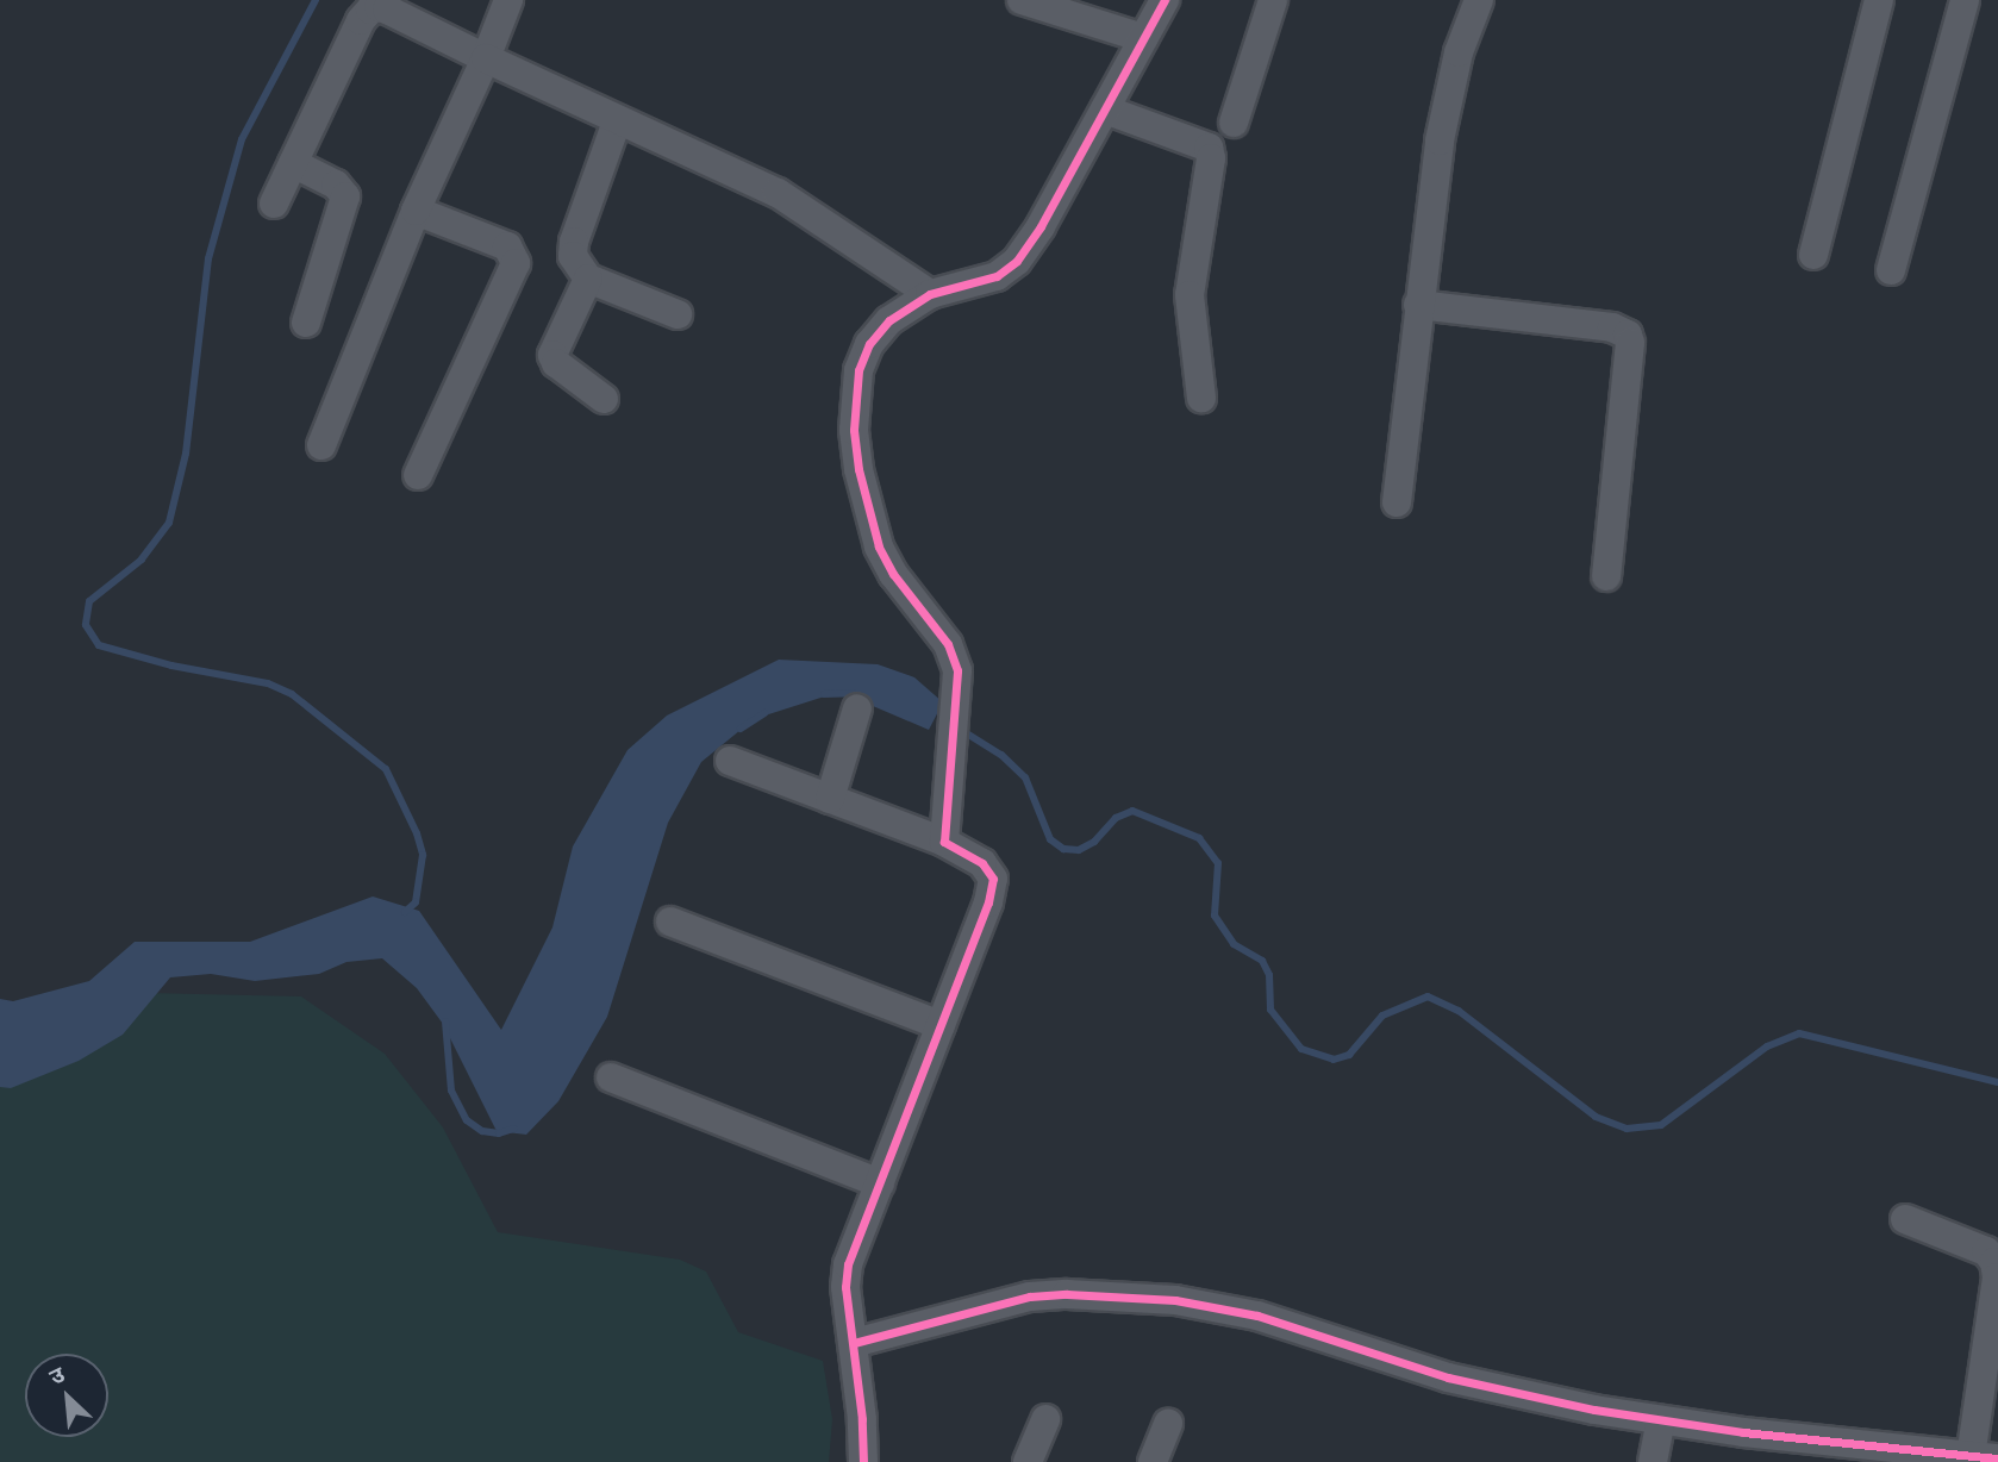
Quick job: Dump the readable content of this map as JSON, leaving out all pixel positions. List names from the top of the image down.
{
  "north": "top left"
}
